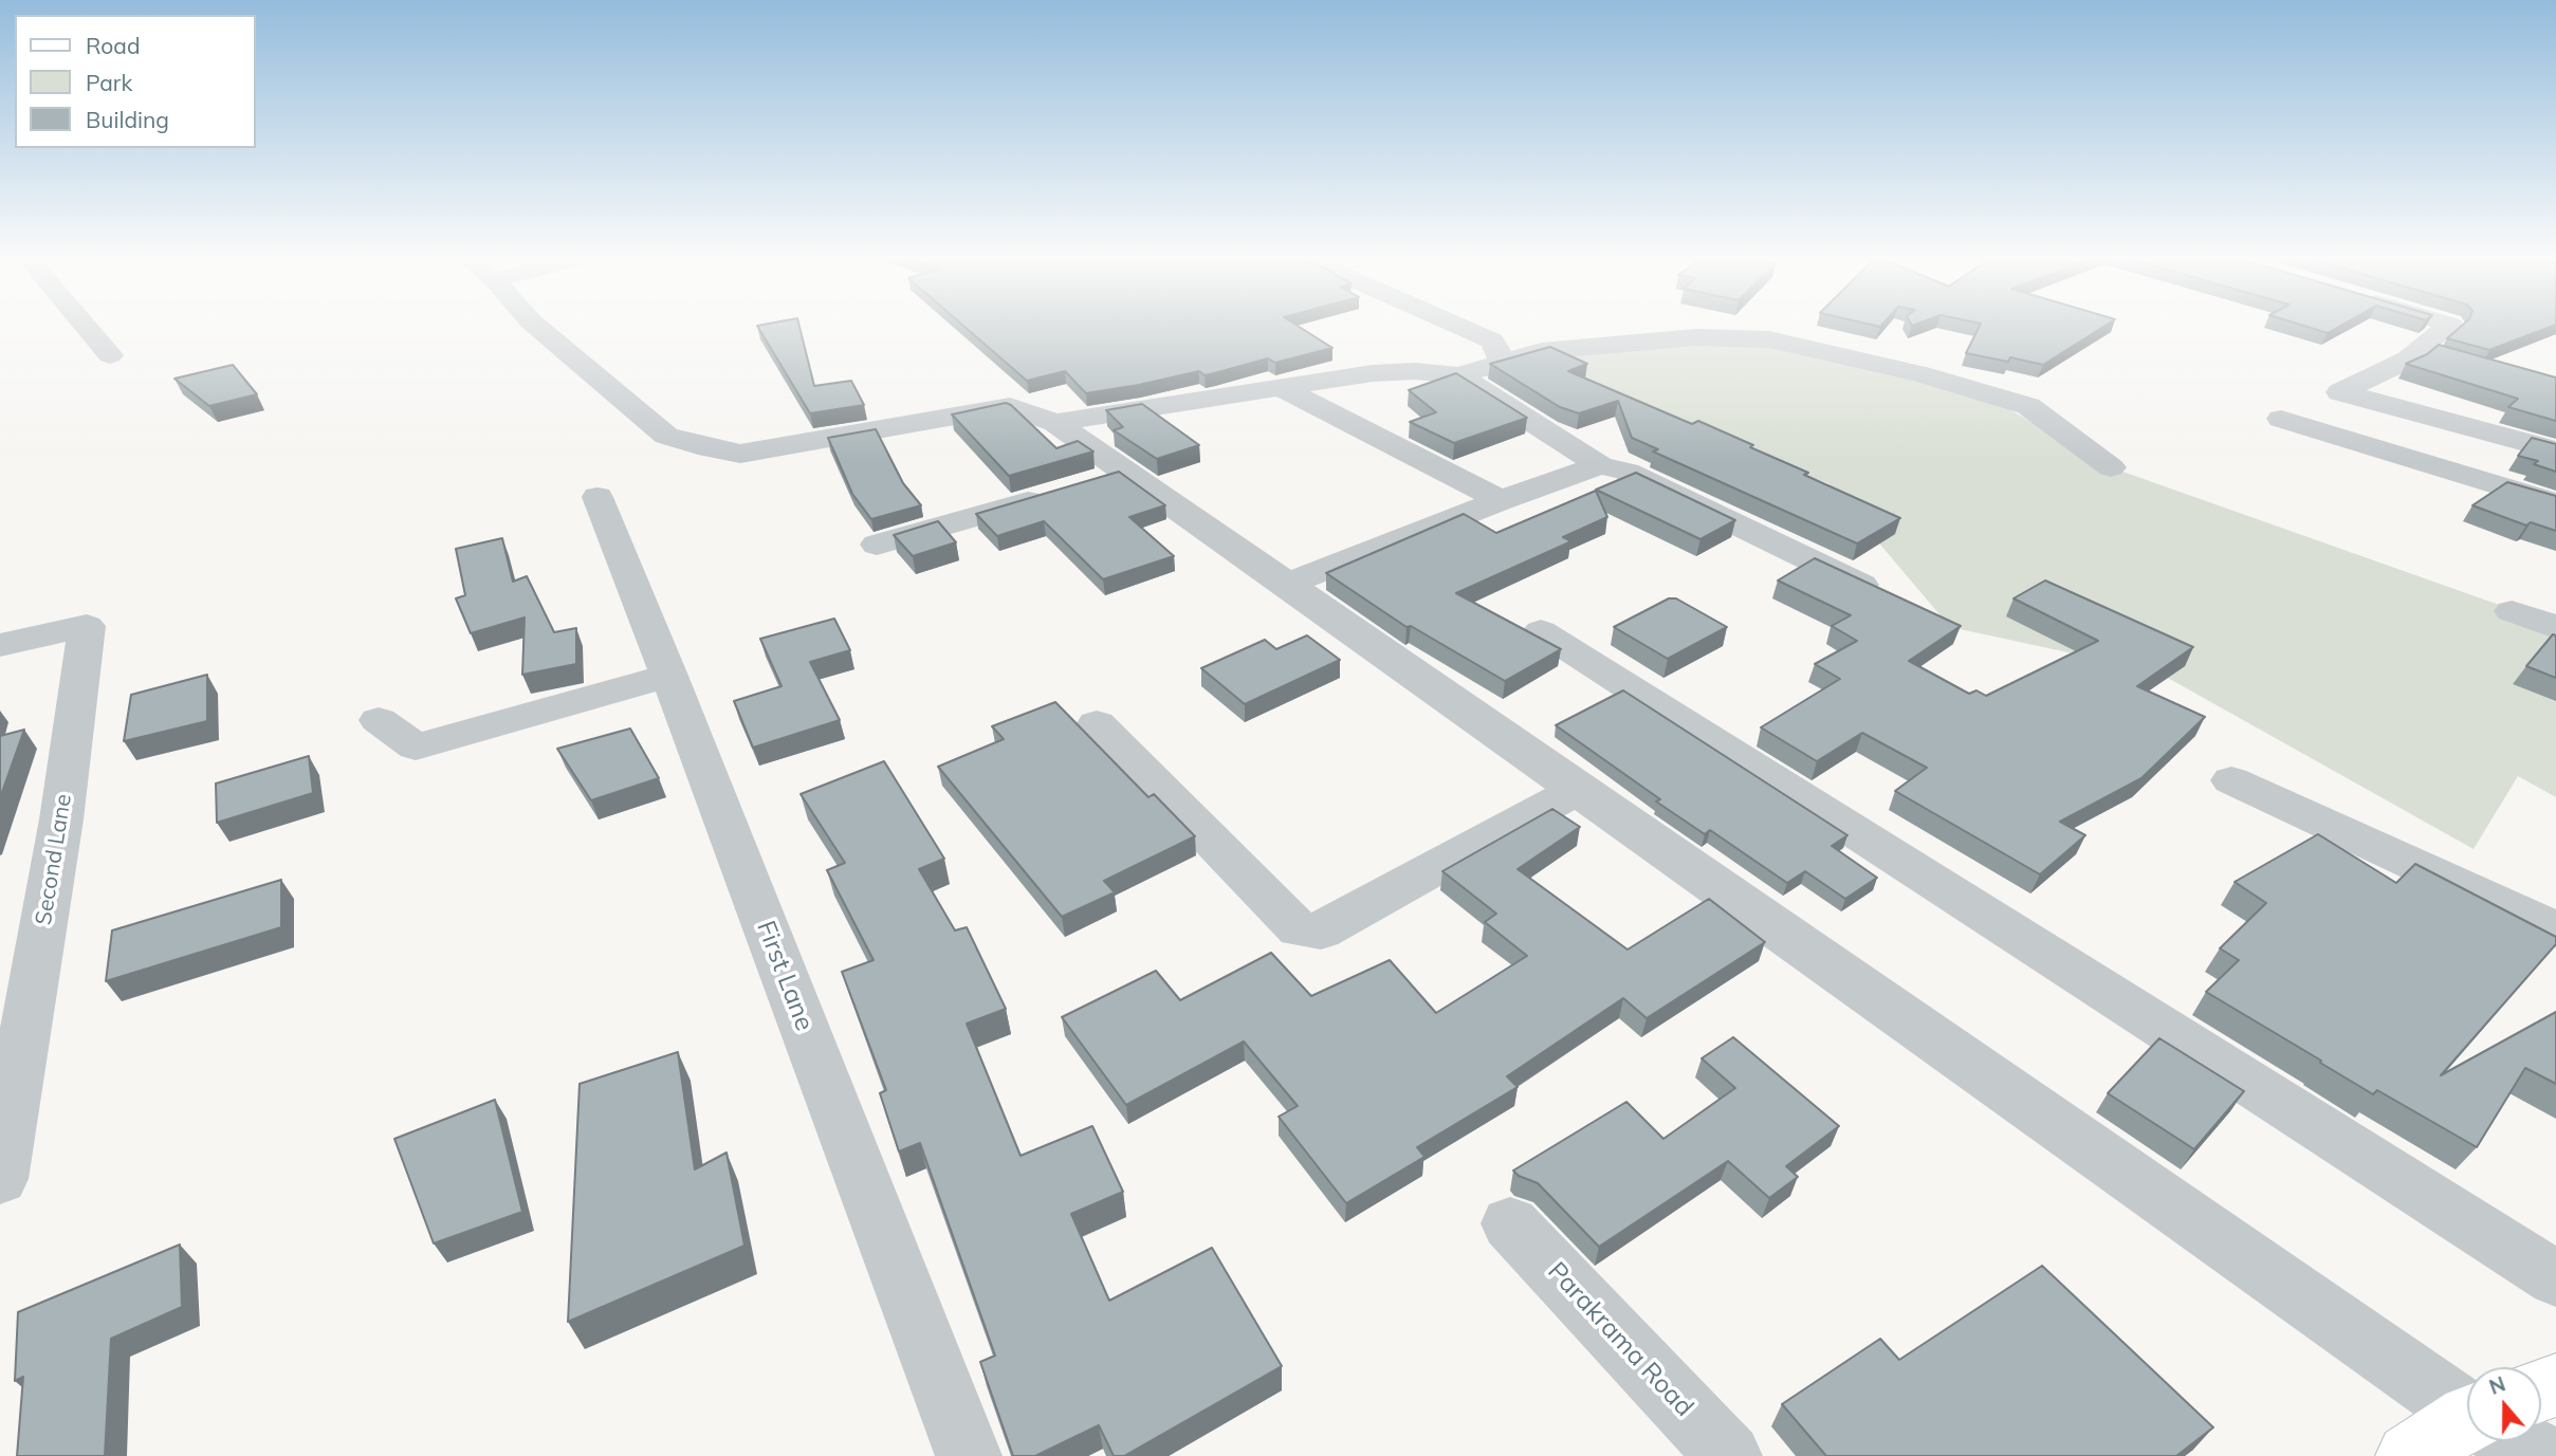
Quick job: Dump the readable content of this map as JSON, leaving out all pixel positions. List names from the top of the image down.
{
  "streets": {
    "street": ["Second Lane", "First Lane", "Parakrama Road"]
  },
  "legend": ["Road", "Park", "Building"],
  "north": "top"
}
